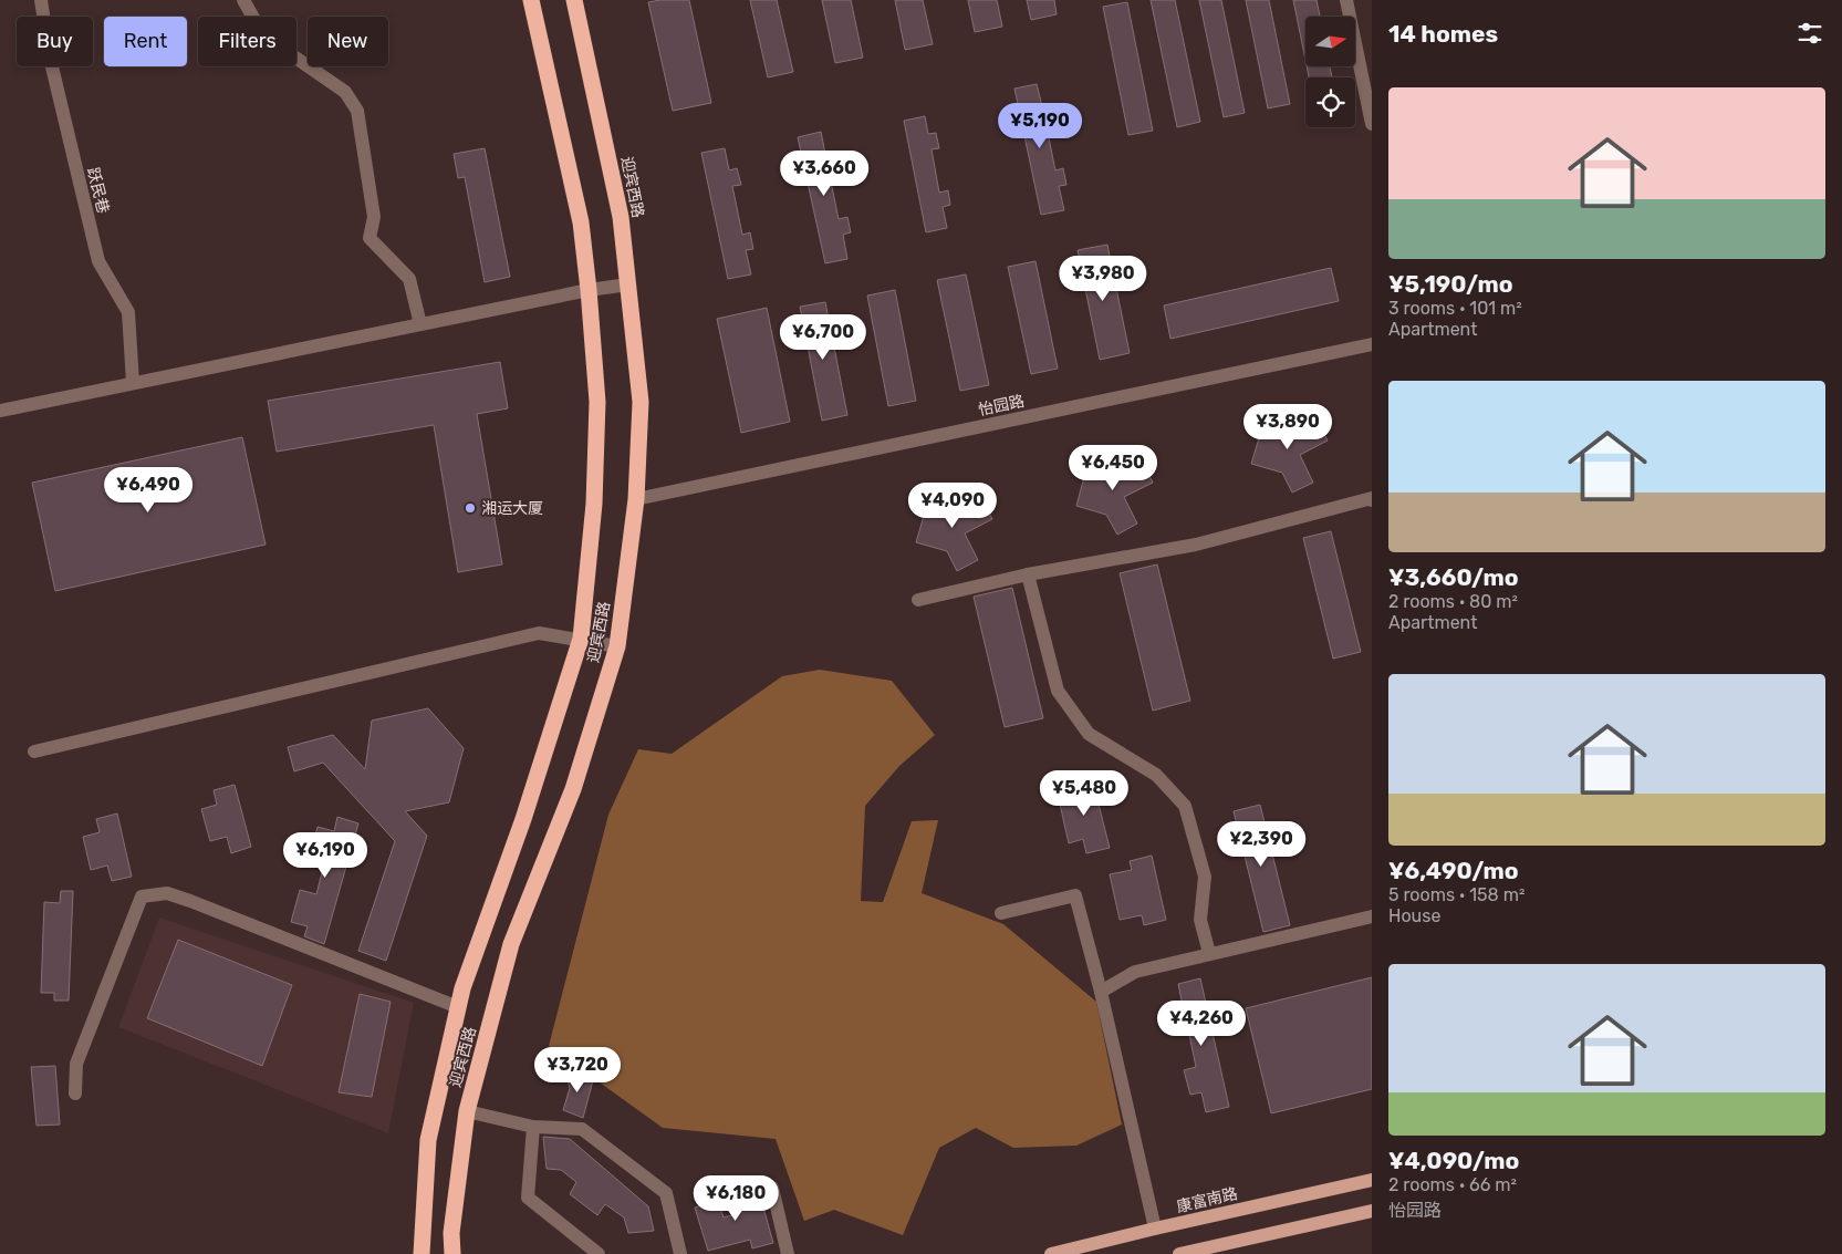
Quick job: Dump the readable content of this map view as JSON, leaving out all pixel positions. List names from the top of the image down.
{
  "streets": {
    "highway": ["迎宾西路"],
    "main road": ["康富南路"],
    "street": ["跃民巷", "怡园路"]
  },
  "crossings": [
    ["迎宾西路", "怡园路"]
  ],
  "places": ["湘运大厦"],
  "north": "right",
  "page": {
    "heading": "14 homes",
    "chip": [
      "Buy",
      "Rent",
      "Filters",
      "New"
    ],
    "list": [
      {
        "name": "¥5,190/mo",
        "note": "3 rooms · 101 m² · Apartment"
      },
      {
        "name": "¥3,660/mo",
        "note": "2 rooms · 80 m² · Apartment"
      },
      {
        "name": "¥6,490/mo",
        "note": "5 rooms · 158 m² · House"
      },
      {
        "name": "¥4,090/mo",
        "note": "2 rooms · 66 m² · 怡园路"
      }
    ],
    "price": [
      "¥5,190",
      "¥3,660",
      "¥3,980",
      "¥6,700",
      "¥3,890",
      "¥6,450",
      "¥6,490",
      "¥4,090",
      "¥5,480",
      "¥2,390",
      "¥6,190",
      "¥4,260",
      "¥3,720",
      "¥6,180"
    ]
  }
}
